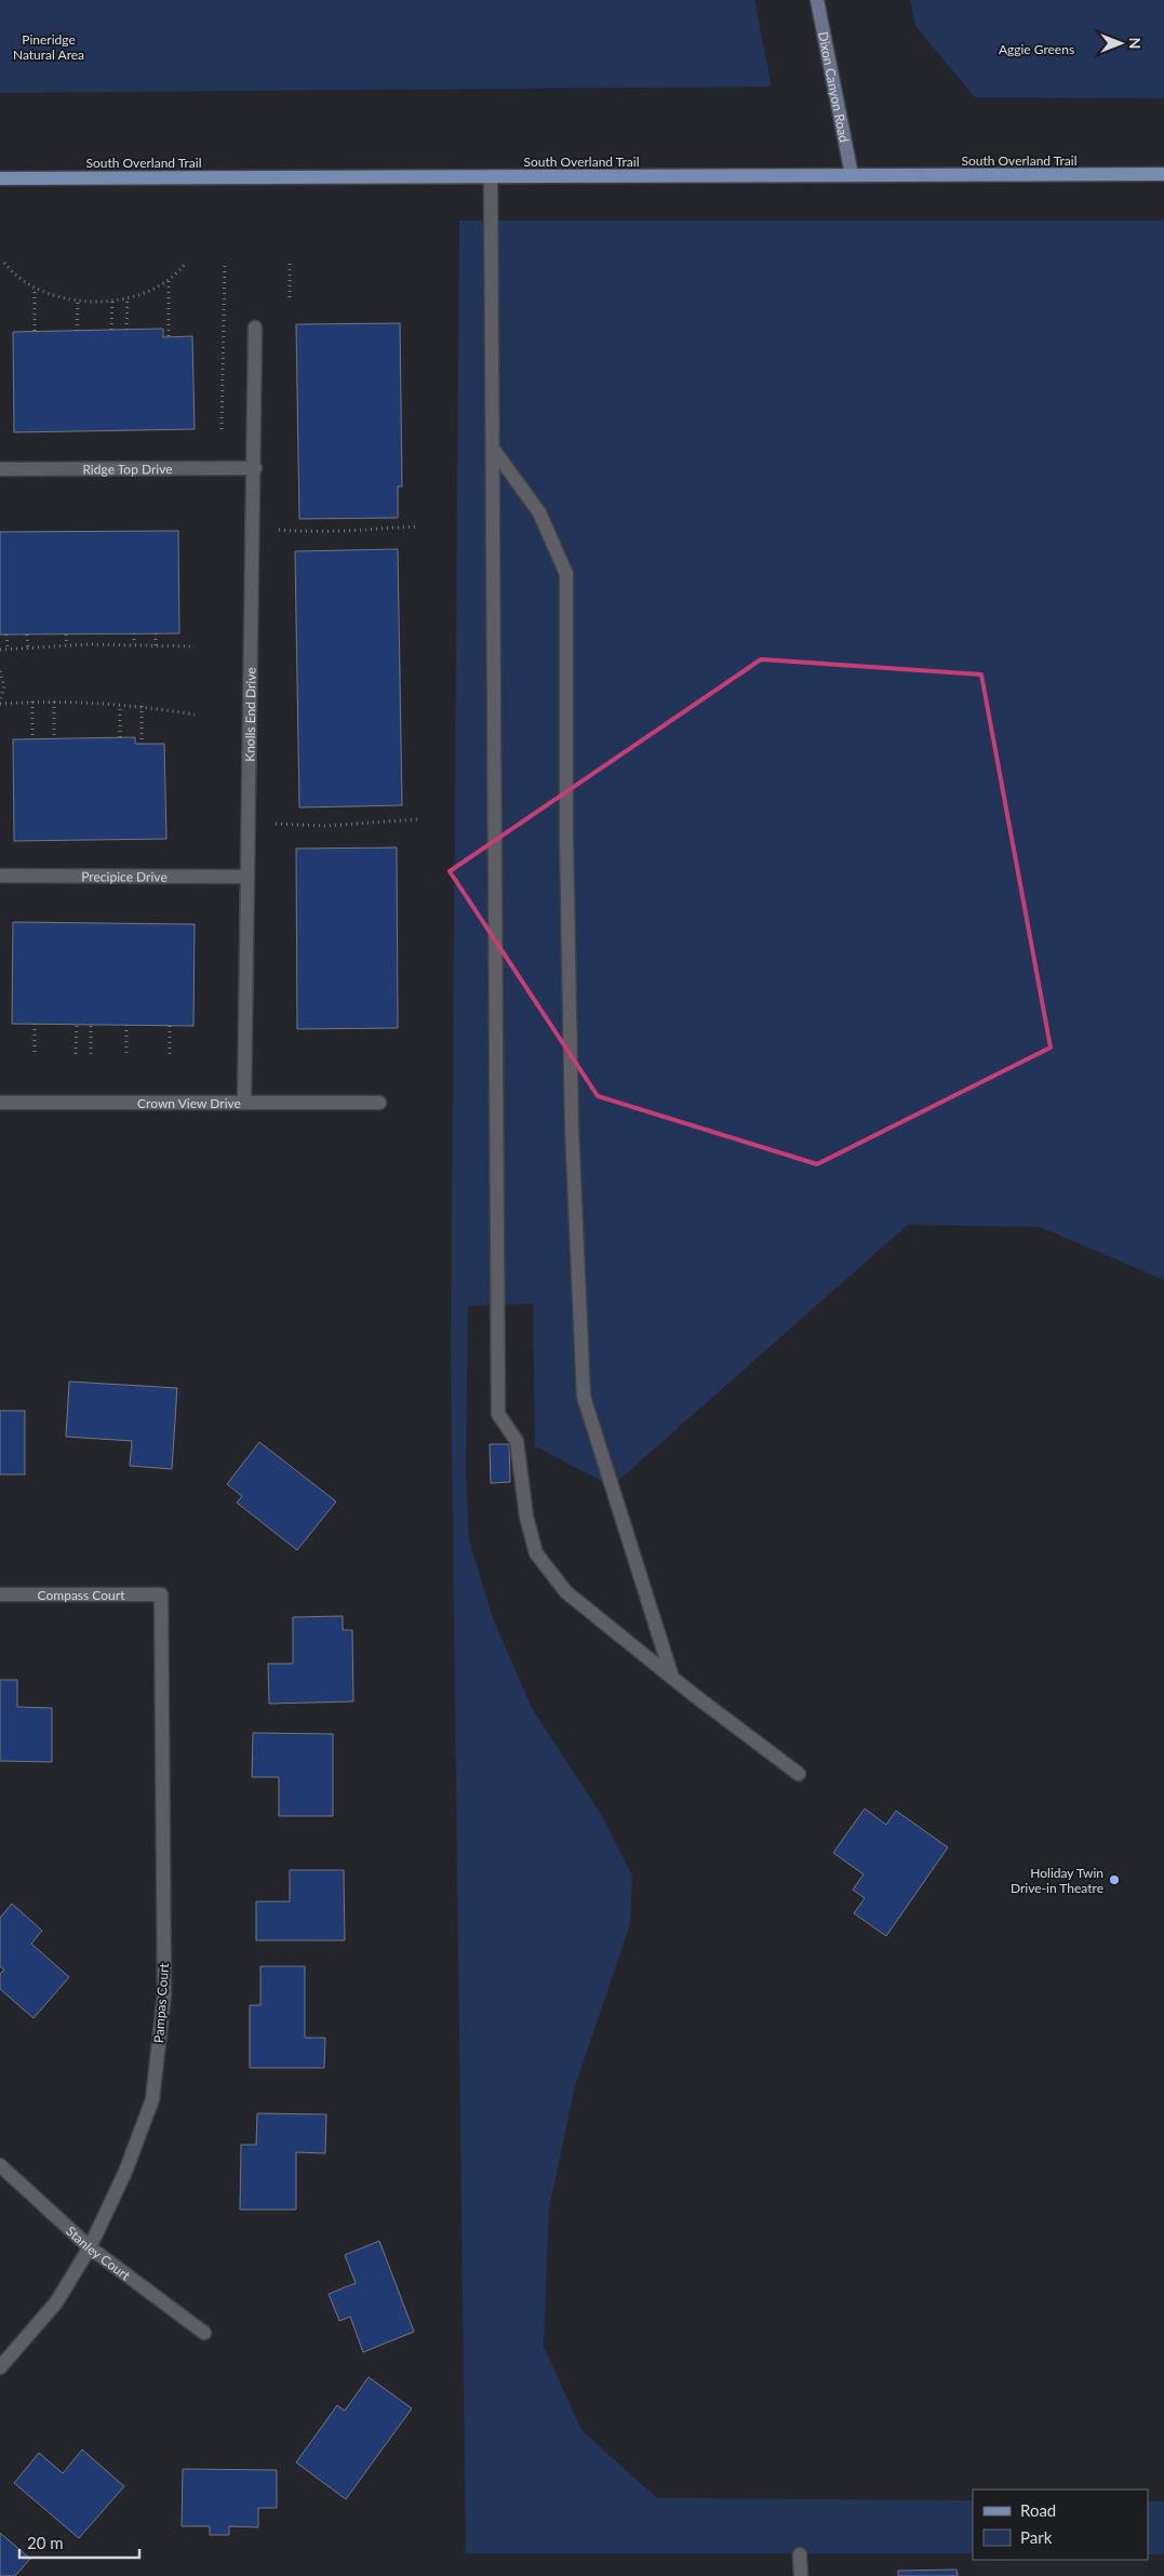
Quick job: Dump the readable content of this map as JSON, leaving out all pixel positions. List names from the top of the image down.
{
  "streets": {
    "main road": ["South Overland Trail"],
    "street": [
      "Dixon Canyon Road",
      "Ridge Top Drive",
      "Knolls End Drive",
      "Precipice Drive",
      "Crown View Drive",
      "Compass Court",
      "Pampas Court",
      "Stanley Court"
    ]
  },
  "crossings": [
    ["Dixon Canyon Road", "South Overland Trail"],
    ["Ridge Top Drive", "Knolls End Drive"],
    ["Knolls End Drive", "Precipice Drive"],
    ["Knolls End Drive", "Crown View Drive"],
    ["Compass Court", "Pampas Court"],
    ["Pampas Court", "Stanley Court"]
  ],
  "parks": ["Pineridge Natural Area", "Aggie Greens"],
  "places": ["Holiday Twin Drive-in Theatre"],
  "legend": ["Road", "Park"],
  "scale_bar": "20 m",
  "north": "right"
}
